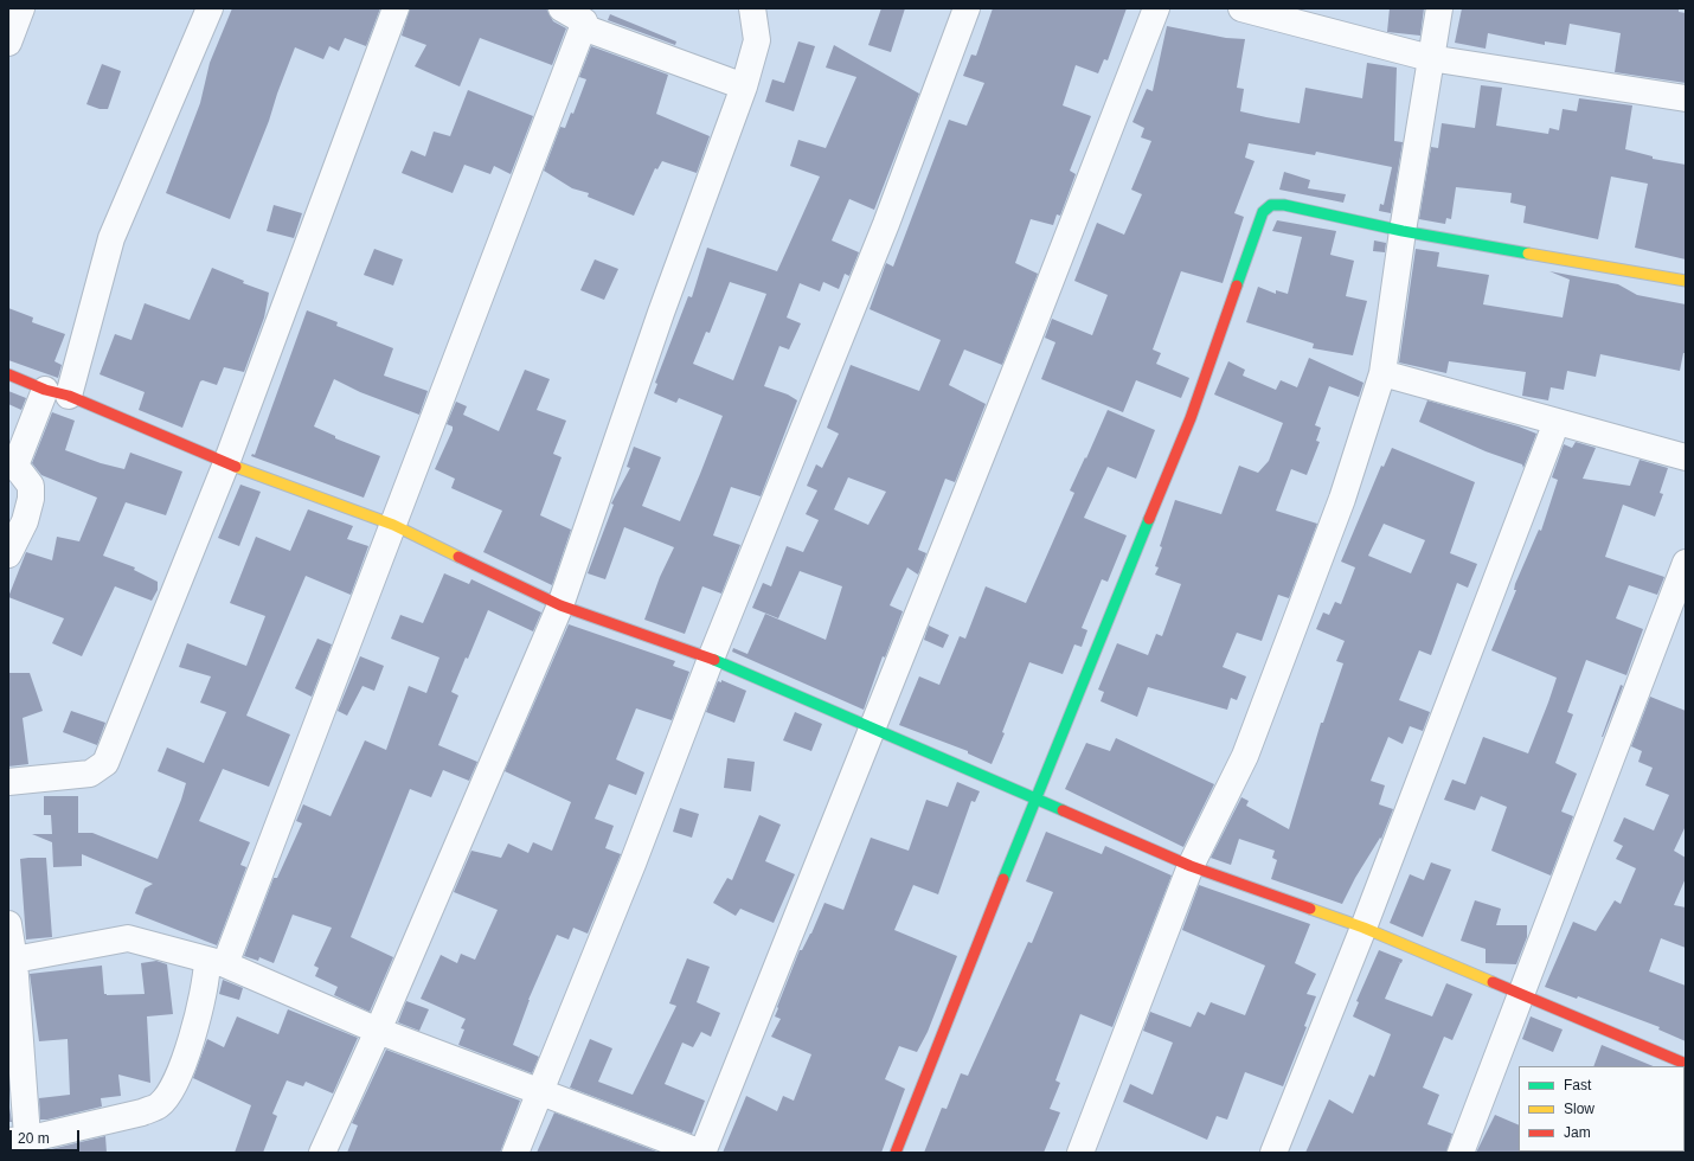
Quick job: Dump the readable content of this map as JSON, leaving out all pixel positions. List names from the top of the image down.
{
  "legend": ["Fast", "Slow", "Jam"],
  "scale_bar": "20 m"
}
